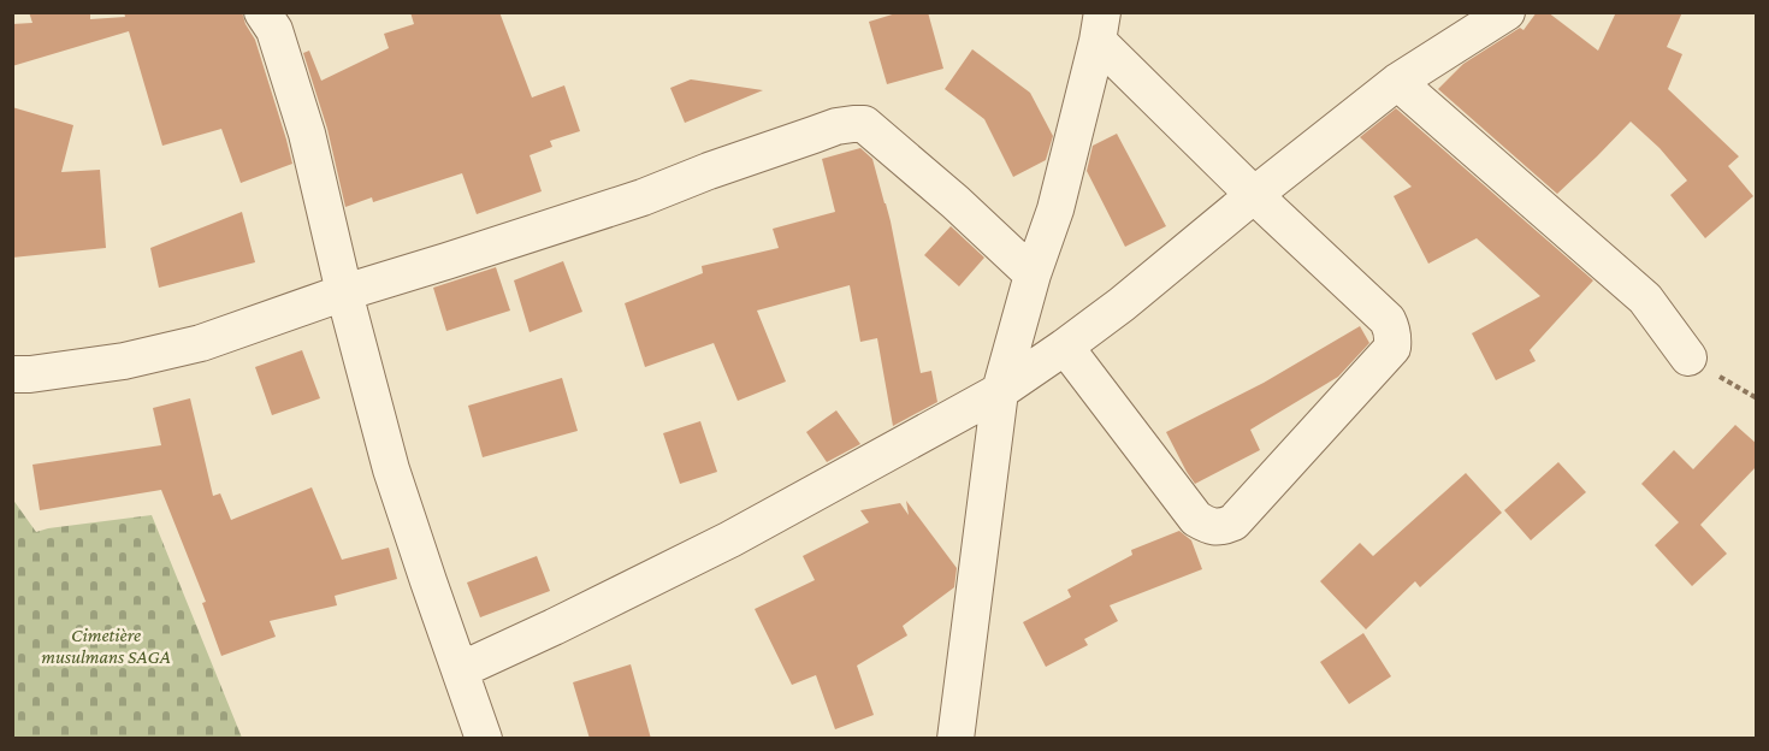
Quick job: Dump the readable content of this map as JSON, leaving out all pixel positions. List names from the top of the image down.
{
  "parks": ["Cimetière musulmans SAGA"]
}
